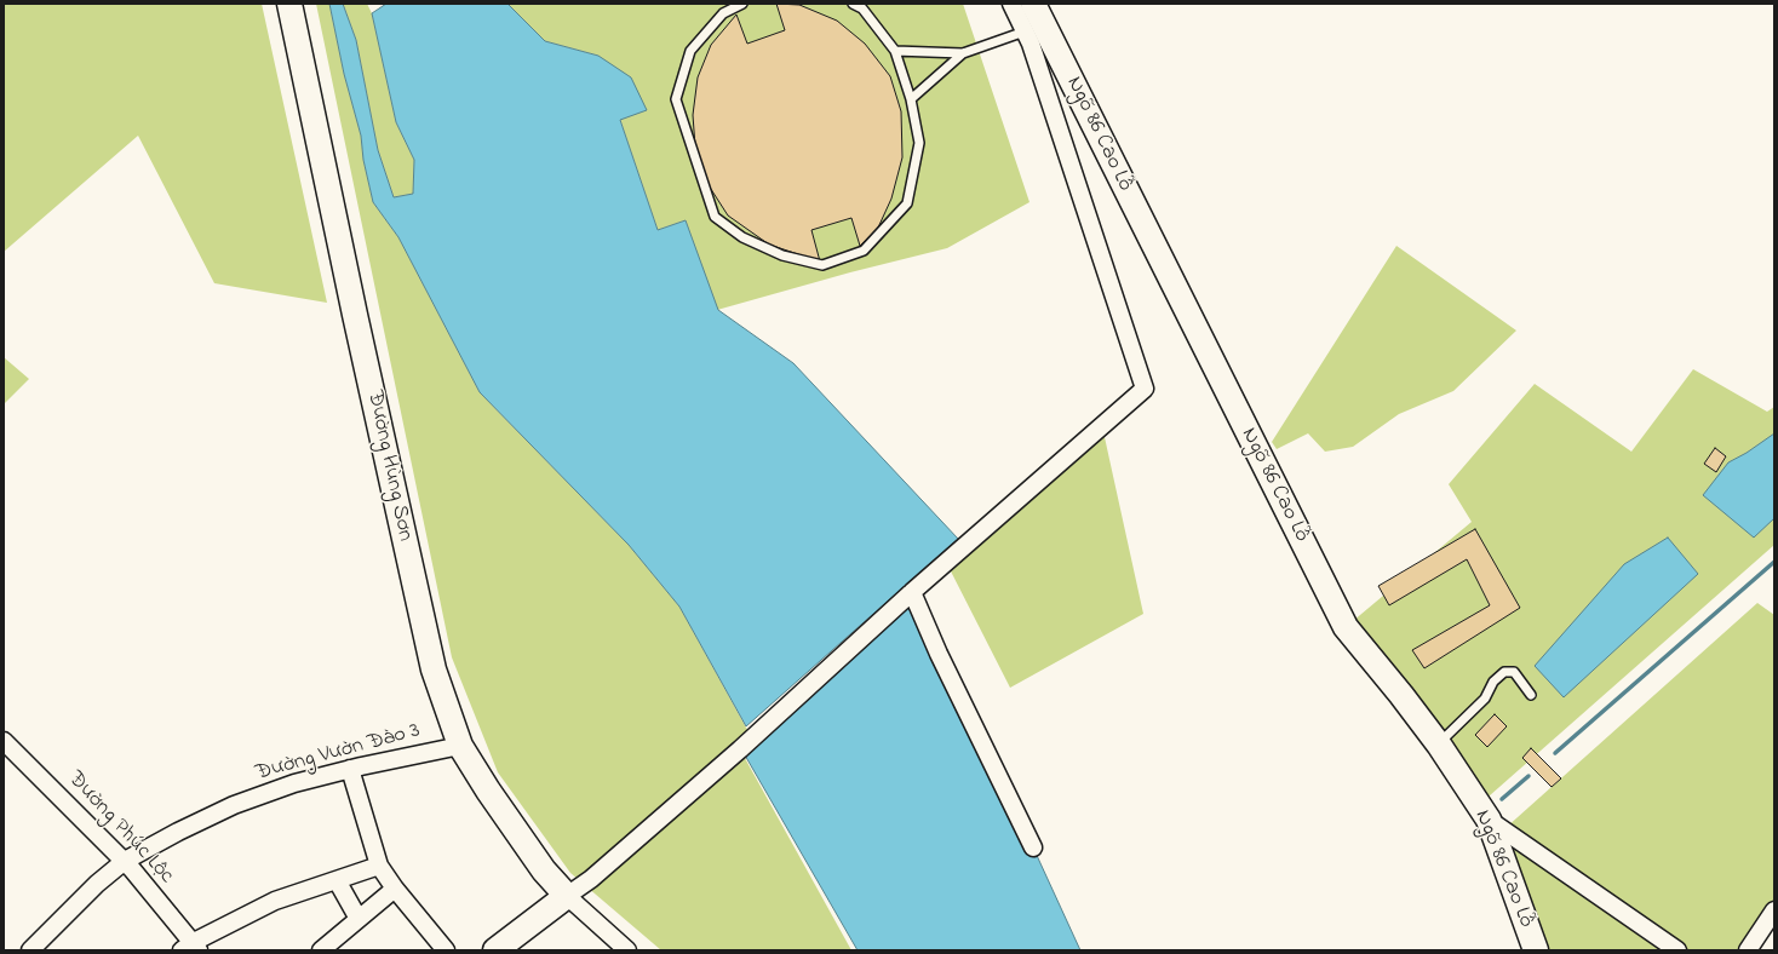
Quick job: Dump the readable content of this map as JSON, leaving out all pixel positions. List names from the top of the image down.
{
  "streets": {
    "street": [
      "Ngõ 86 Cao Lỗ",
      "Đường Hùng Sơn",
      "Đường Vườn Đào 3",
      "Đường Phúc Lộc"
    ]
  },
  "crossings": [
    ["Đường Hùng Sơn", "Đường Vườn Đào 3"],
    ["Đường Vườn Đào 3", "Đường Phúc Lộc"]
  ]
}
